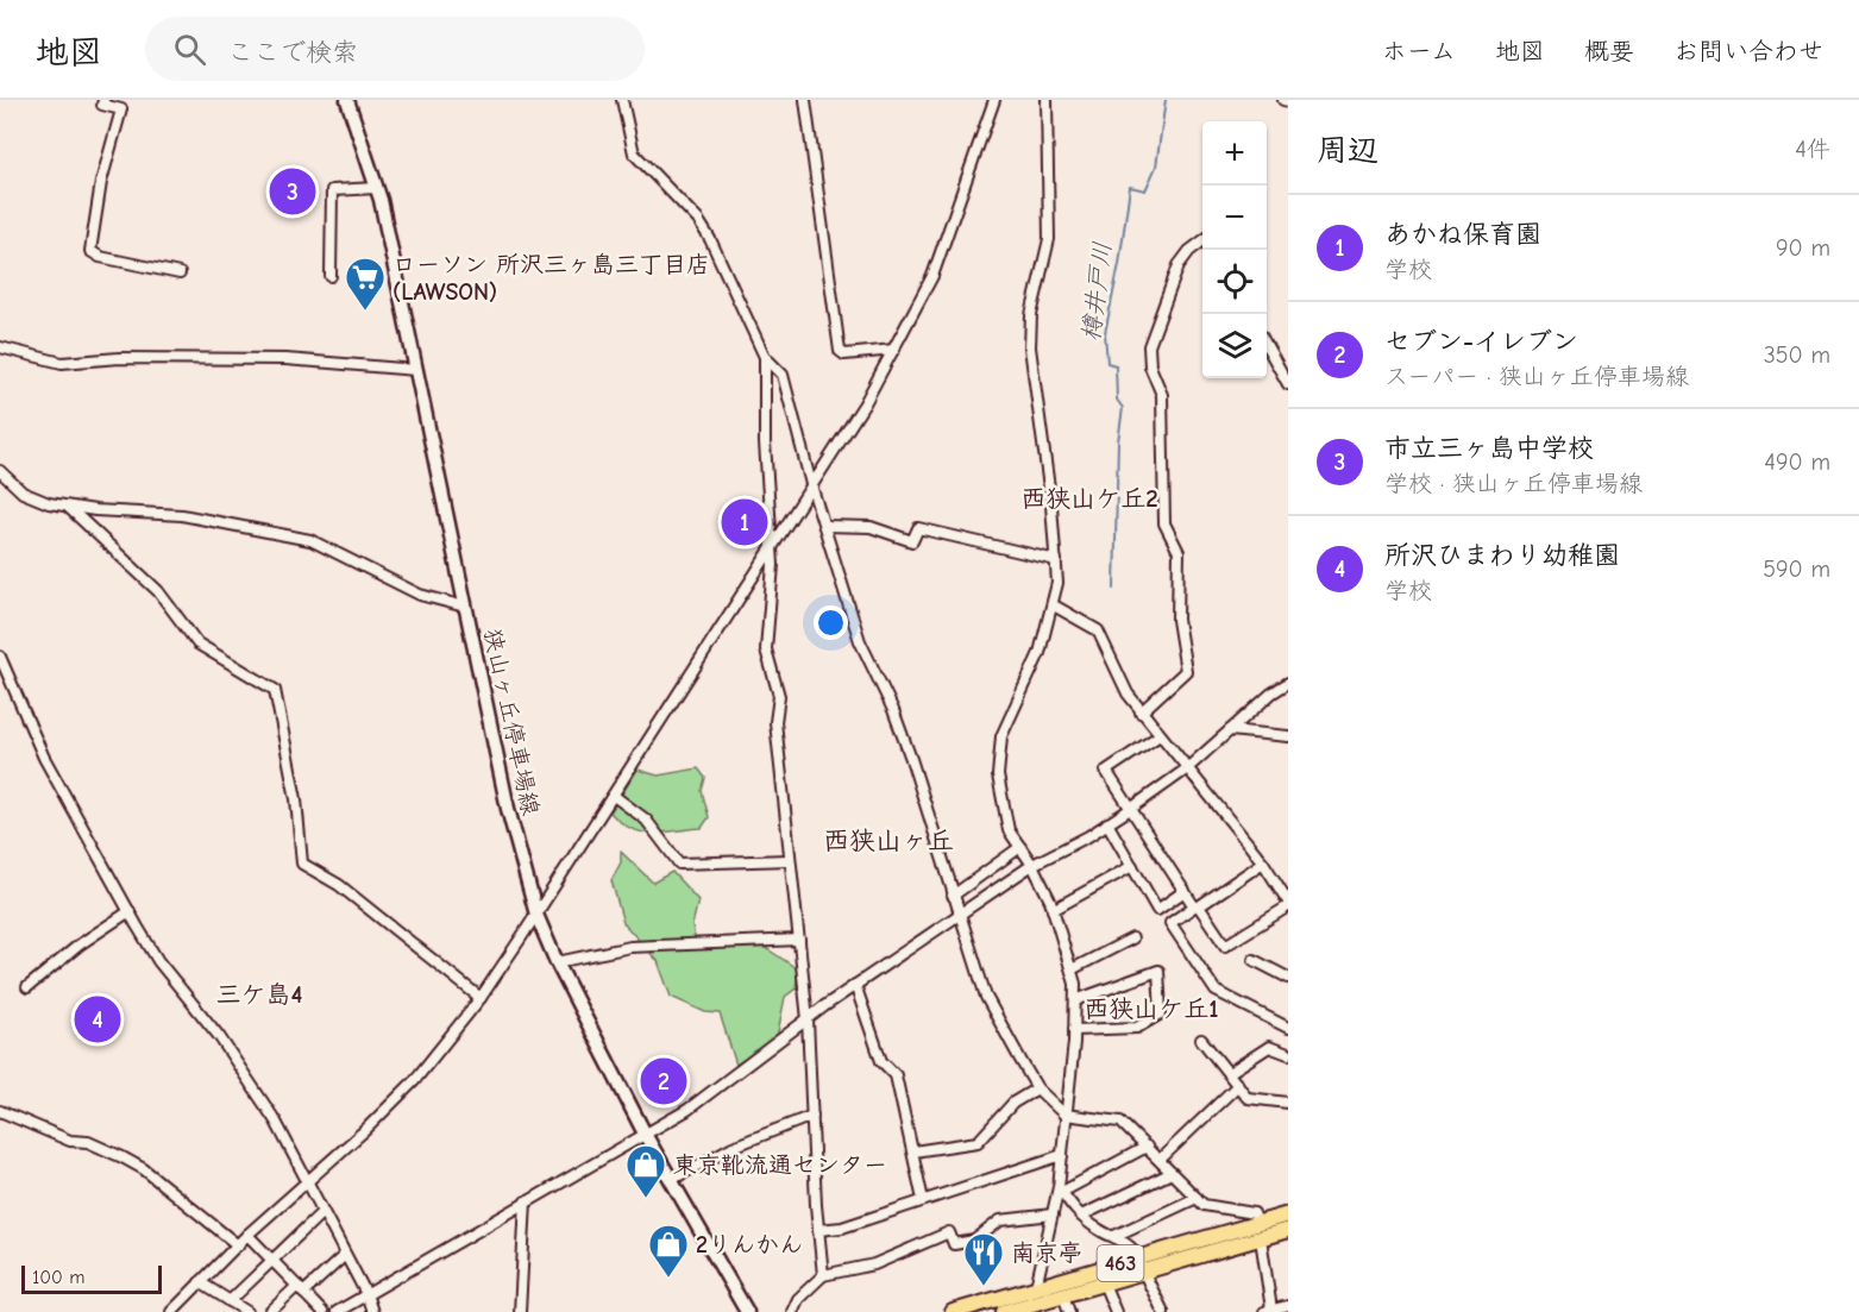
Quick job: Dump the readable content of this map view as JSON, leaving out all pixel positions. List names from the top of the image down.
{
  "streets": {
    "highway": ["463"],
    "main road": ["狭山ヶ丘停車場線"]
  },
  "districts": [
    "西狭山ケ丘2",
    "西狭山ヶ丘",
    "三ケ島4",
    "西狭山ケ丘1"
  ],
  "water": ["樽井戸川"],
  "places": {
    "supermarket": ["ローソン 所沢三ヶ島三丁目店 (LAWSON)"],
    "shop": ["東京靴流通センター", "2りんかん"],
    "restaurant": ["南京亭"]
  },
  "scale_bar": "100 m",
  "page": {
    "header": "地図",
    "search": "ここで検索",
    "nav": [
      "ホーム",
      "地図",
      "概要",
      "お問い合わせ"
    ],
    "heading": ["周辺", "4件"],
    "map_buttons": ["+", "−"],
    "pins": [
      "3",
      "1",
      "4",
      "2"
    ],
    "list": [
      {
        "mark": "1",
        "name": "あかね保育園",
        "note": "学校",
        "value": "90 m"
      },
      {
        "mark": "2",
        "name": "セブン-イレブン",
        "note": "スーパー · 狭山ヶ丘停車場線",
        "value": "350 m"
      },
      {
        "mark": "3",
        "name": "市立三ヶ島中学校",
        "note": "学校 · 狭山ヶ丘停車場線",
        "value": "490 m"
      },
      {
        "mark": "4",
        "name": "所沢ひまわり幼稚園",
        "note": "学校",
        "value": "590 m"
      }
    ],
    "scale": "100 m"
  }
}
